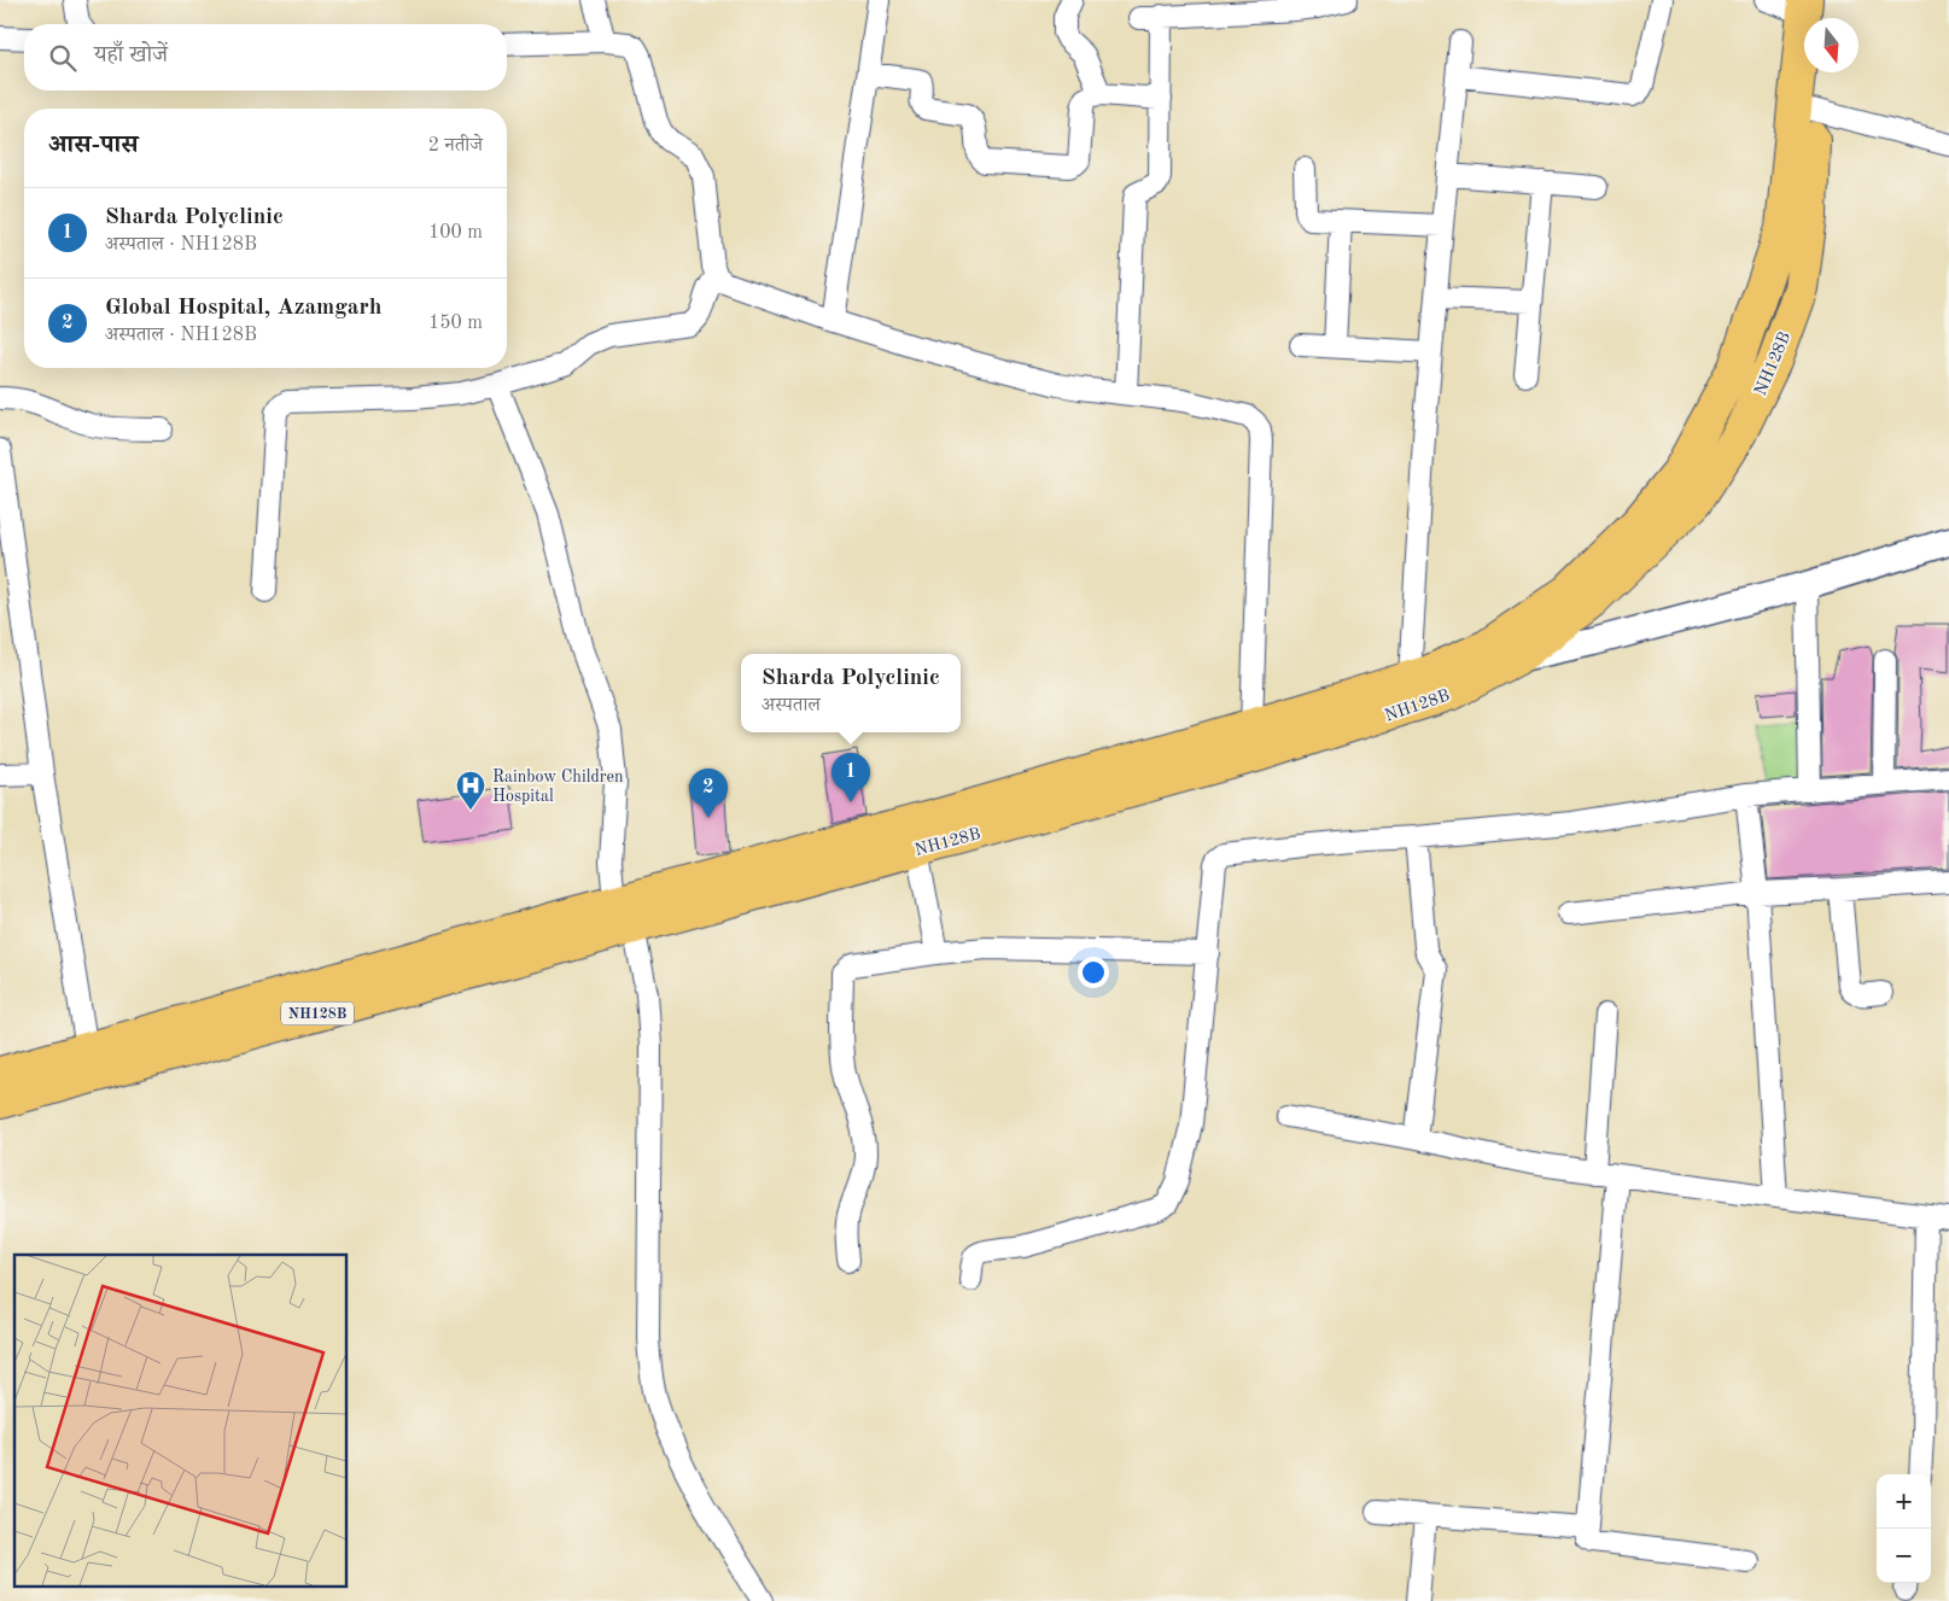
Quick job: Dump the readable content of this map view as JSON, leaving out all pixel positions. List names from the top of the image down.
{
  "streets": {
    "highway": ["NH128B"]
  },
  "places": {
    "hospital": ["Rainbow Children Hospital"]
  },
  "north": "bottom",
  "page": {
    "search": "यहाँ खोजें",
    "heading": ["आस-पास", "2 नतीजे"],
    "list": [
      {
        "mark": "1",
        "name": "Sharda Polyclinic",
        "note": "अस्पताल · NH128B",
        "value": "100 m"
      },
      {
        "mark": "2",
        "name": "Global Hospital, Azamgarh",
        "note": "अस्पताल · NH128B",
        "value": "150 m"
      }
    ],
    "popup": ["Sharda Polyclinic", "अस्पताल"],
    "pins": ["1", "2"],
    "map_buttons": ["+", "−"]
  }
}
